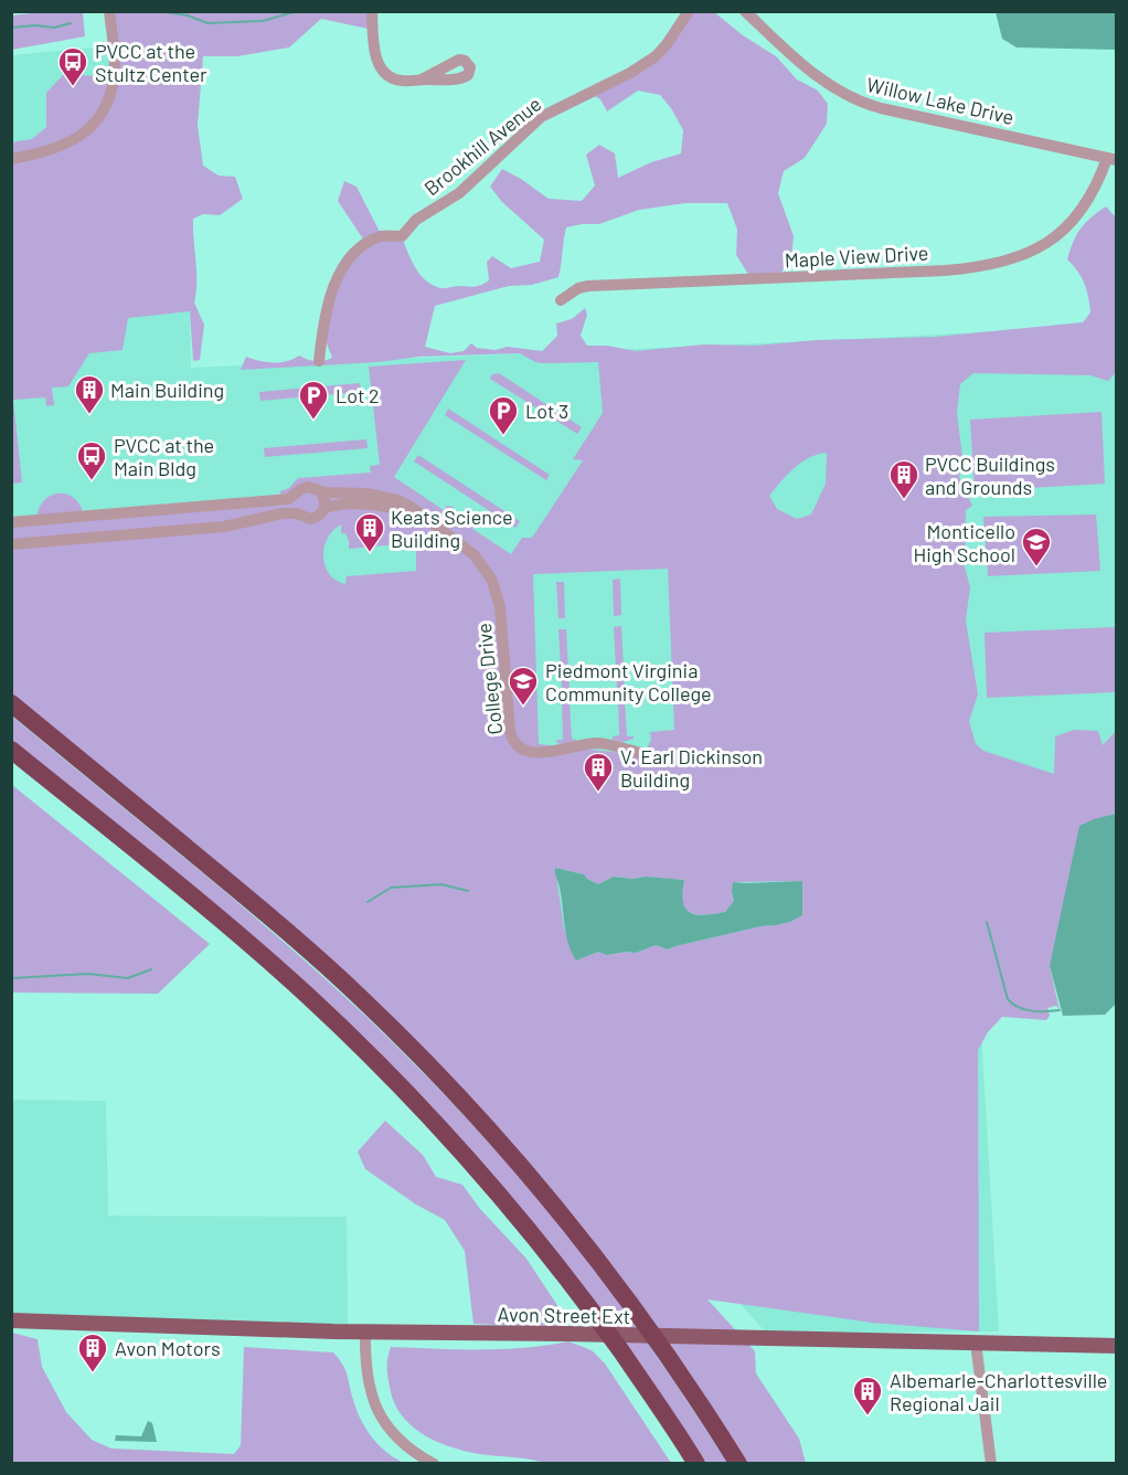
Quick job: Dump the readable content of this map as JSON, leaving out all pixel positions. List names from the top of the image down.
{
  "streets": {
    "main road": ["Avon Street Ext"],
    "street": [
      "Willow Lake Drive",
      "Brookhill Avenue",
      "Maple View Drive",
      "College Drive"
    ]
  },
  "crossings": [
    ["Willow Lake Drive", "Maple View Drive"]
  ],
  "places": {
    "bus stop": ["PVCC at the Stultz Center", "PVCC at the Main Bldg"],
    "building": [
      "Main Building",
      "PVCC Buildings and Grounds",
      "Keats Science Building",
      "V. Earl Dickinson Building",
      "Avon Motors",
      "Albemarle-Charlottesville Regional Jail"
    ],
    "parking": ["Lot 2", "Lot 3"],
    "school or university": ["Monticello High School", "Piedmont Virginia Community College"]
  }
}
